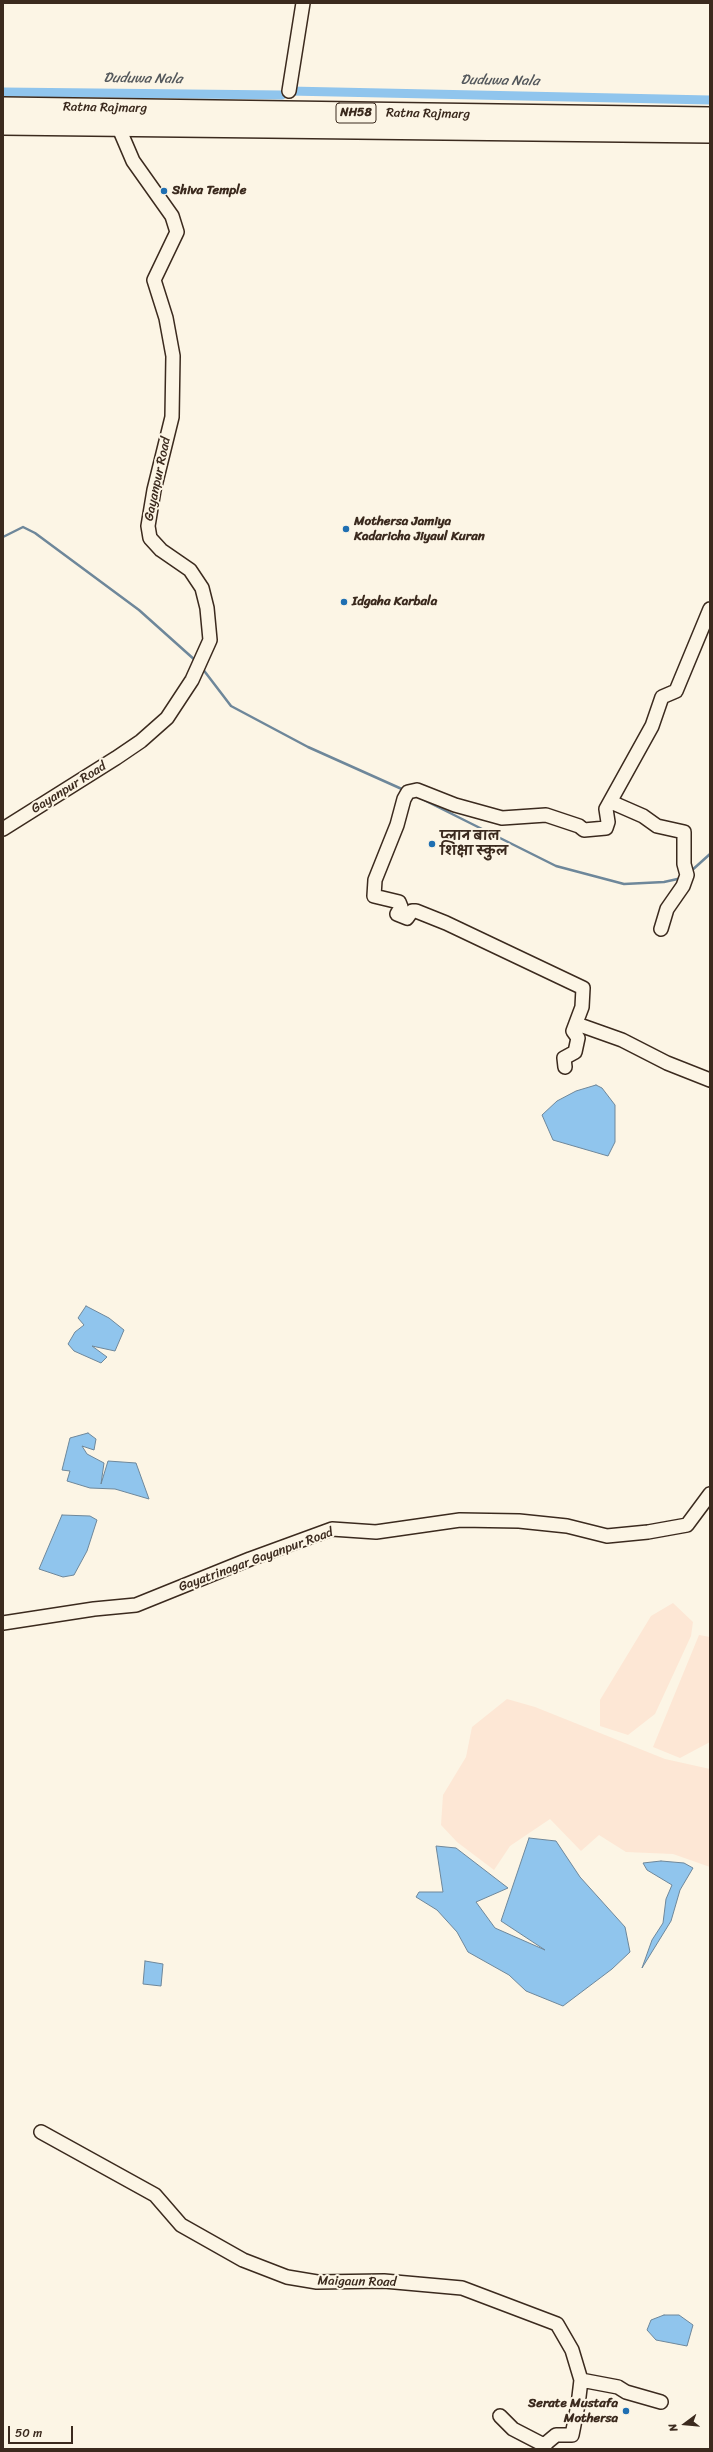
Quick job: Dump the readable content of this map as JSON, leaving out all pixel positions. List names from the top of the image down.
{
  "streets": {
    "highway": ["Ratna Rajmarg", "NH58"],
    "street": ["Gayanpur Road", "Gayatrinagar Gayanpur Road", "Maigaun Road"]
  },
  "crossings": [
    ["Ratna Rajmarg", "Gayanpur Road"]
  ],
  "water": ["Duduwa Nala"],
  "places": [
    "Shiva Temple",
    "Mothersa Jamiya Kadaricha Jiyaul Kuran",
    "Idgaha Karbala",
    "प्लान बाल शिक्षा स्कुल",
    "Serate Mustafa Mothersa"
  ],
  "scale_bar": "50 m",
  "north": "left"
}
